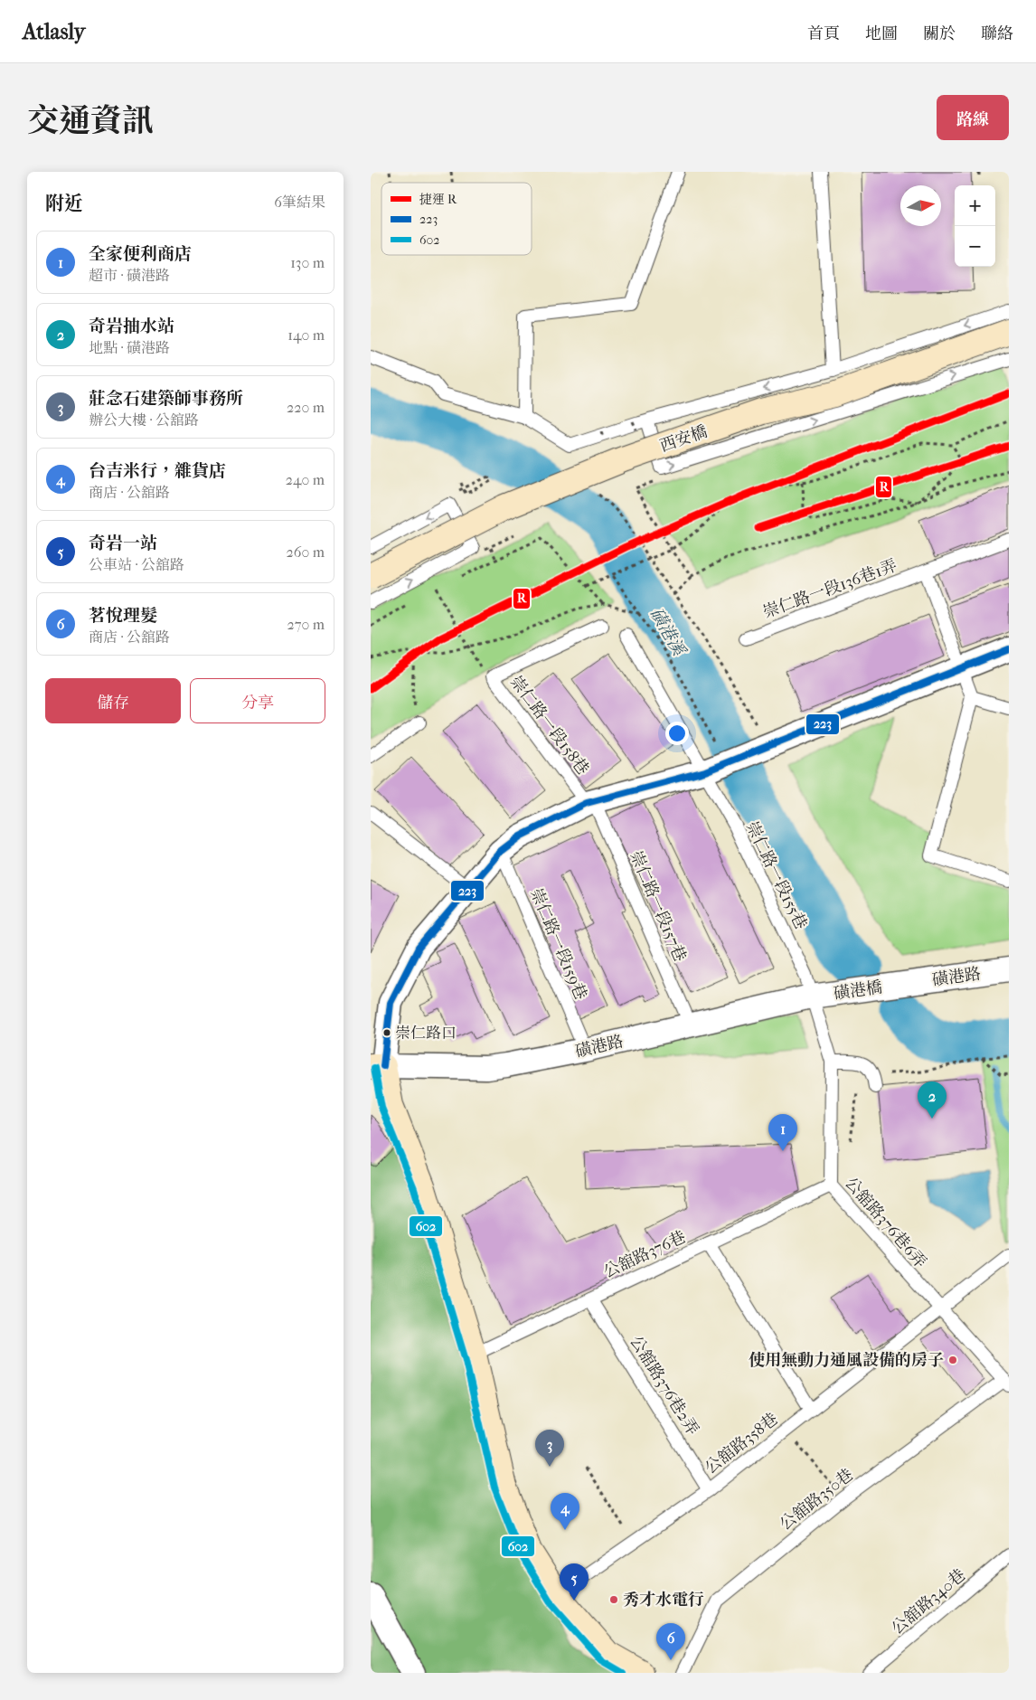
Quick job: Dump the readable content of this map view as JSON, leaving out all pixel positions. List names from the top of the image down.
{
  "streets": {
    "street": ["西安橋", "磺港路", "磺港橋"],
    "lane": [
      "崇仁路一段136巷1弄",
      "崇仁路一段158巷",
      "崇仁路一段155巷",
      "崇仁路一段157巷",
      "崇仁路一段159巷",
      "公舘路376巷6弄",
      "公舘路376巷",
      "公舘路376巷2弄",
      "公舘路358巷",
      "公舘路350巷",
      "公舘路340巷"
    ]
  },
  "crossings": [
    ["崇仁路一段158巷", "崇仁路一段157巷"],
    ["崇仁路一段155巷", "磺港路"],
    ["崇仁路一段155巷", "磺港橋"],
    ["崇仁路一段155巷", "公舘路376巷6弄"],
    ["崇仁路一段157巷", "磺港路"],
    ["崇仁路一段159巷", "磺港路"],
    ["磺港路", "磺港橋"],
    ["磺港路", "公舘路376巷6弄"],
    ["磺港橋", "公舘路376巷6弄"],
    ["公舘路376巷6弄", "公舘路376巷"],
    ["公舘路376巷6弄", "公舘路358巷"],
    ["公舘路376巷6弄", "公舘路350巷"],
    ["公舘路376巷", "公舘路376巷2弄"],
    ["公舘路376巷2弄", "公舘路358巷"]
  ],
  "water": ["磺港溪"],
  "places": ["崇仁路口", "使用無動力通風設備的房子", "秀才水電行"],
  "lines": ["metro line R", "transit line 223", "transit line 602"],
  "legend": ["捷運 R", "223", "602"],
  "north": "right",
  "page": {
    "header": "Atlasly",
    "nav": [
      "首頁",
      "地圖",
      "關於",
      "聯絡"
    ],
    "title": "交通資訊",
    "buttons": [
      "路線",
      ["儲存", "分享"]
    ],
    "heading": ["附近", "6筆結果"],
    "map_buttons": ["+", "−"],
    "list": [
      {
        "mark": "1",
        "name": "全家便利商店",
        "note": "超市 · 磺港路",
        "value": "130 m"
      },
      {
        "mark": "2",
        "name": "奇岩抽水站",
        "note": "地點 · 磺港路",
        "value": "140 m"
      },
      {
        "mark": "3",
        "name": "莊念石建築師事務所",
        "note": "辦公大樓 · 公舘路",
        "value": "220 m"
      },
      {
        "mark": "4",
        "name": "台吉米行，雜貨店",
        "note": "商店 · 公舘路",
        "value": "240 m"
      },
      {
        "mark": "5",
        "name": "奇岩一站",
        "note": "公車站 · 公舘路",
        "value": "260 m"
      },
      {
        "mark": "6",
        "name": "茗悅理髮",
        "note": "商店 · 公舘路",
        "value": "270 m"
      }
    ],
    "pins": [
      "2",
      "1",
      "3",
      "4",
      "5",
      "6"
    ]
  }
}
